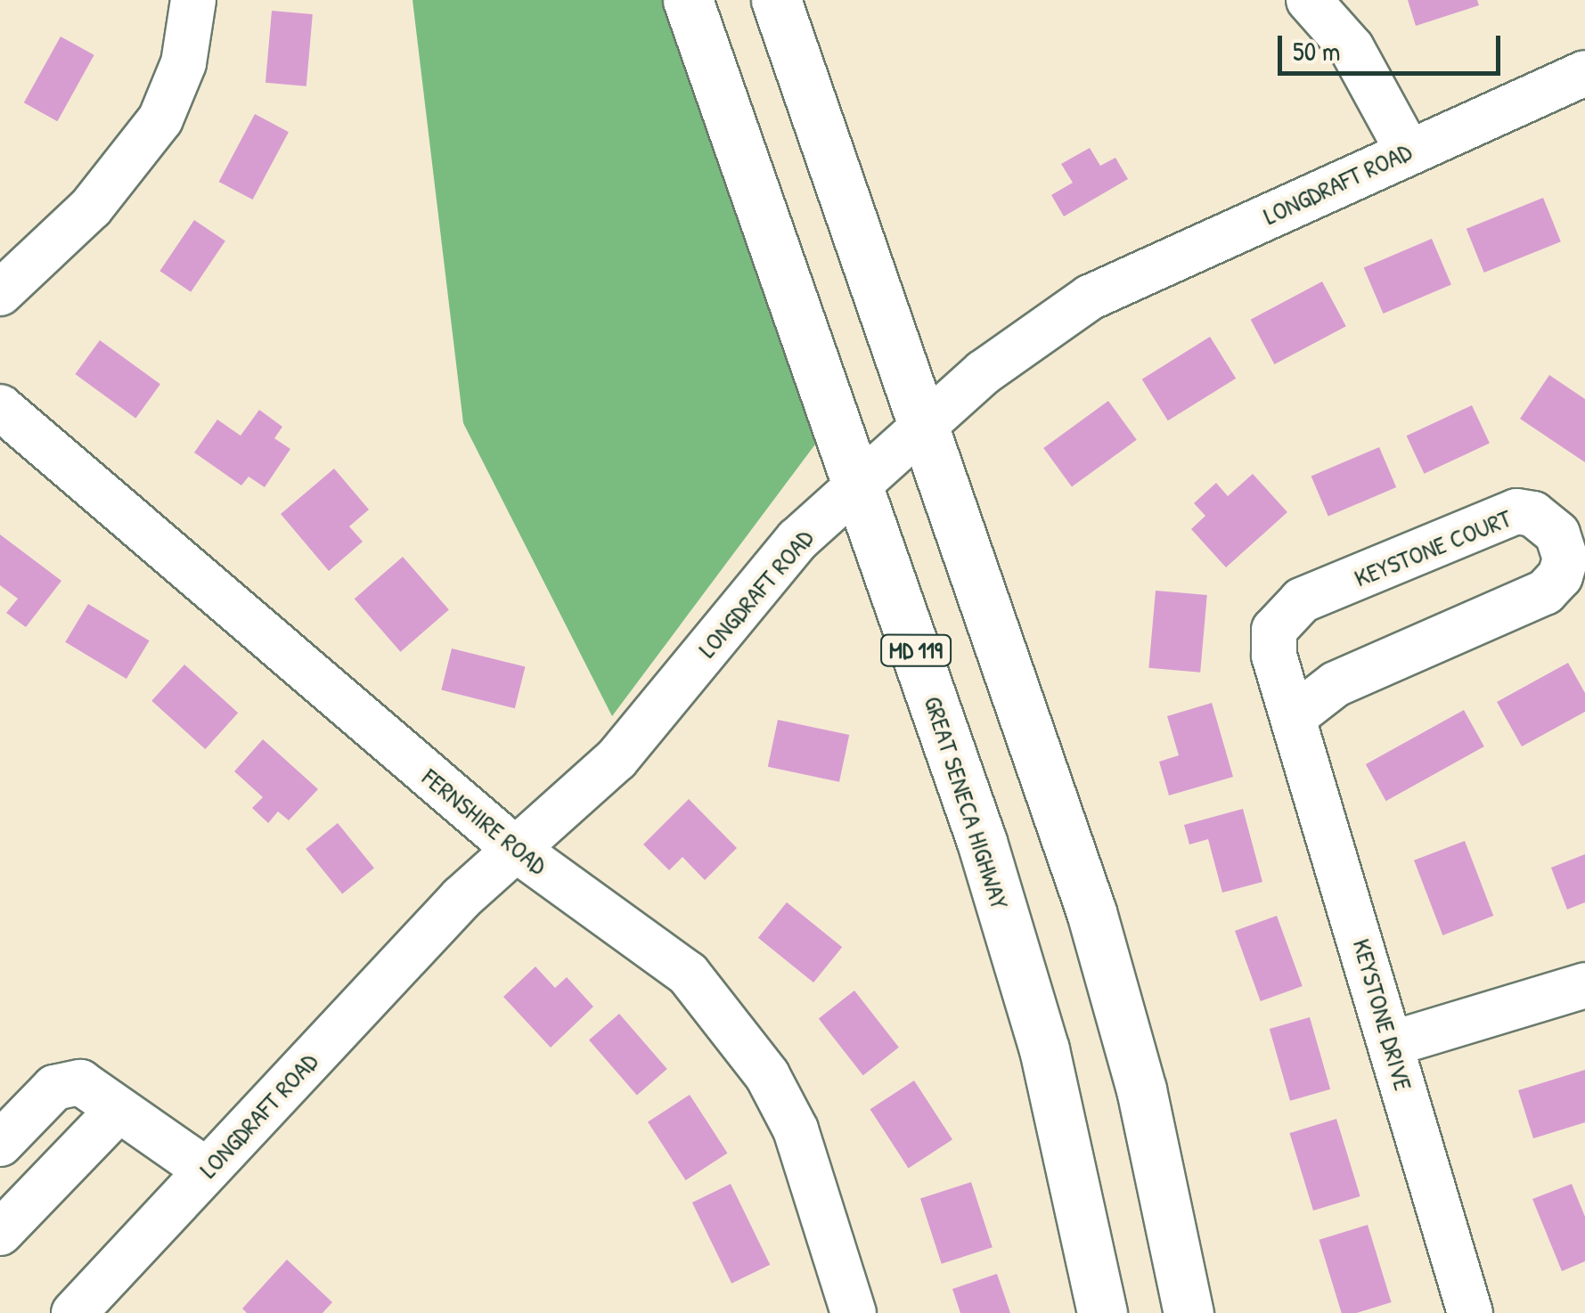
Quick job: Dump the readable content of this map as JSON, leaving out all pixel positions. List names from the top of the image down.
{
  "streets": {
    "main road": ["MD 119", "GREAT SENECA HIGHWAY"],
    "street": [
      "LONGDRAFT ROAD",
      "KEYSTONE COURT",
      "FERNSHIRE ROAD",
      "KEYSTONE DRIVE"
    ]
  },
  "crossings": [
    ["LONGDRAFT ROAD", "GREAT SENECA HIGHWAY"],
    ["LONGDRAFT ROAD", "FERNSHIRE ROAD"],
    ["KEYSTONE COURT", "KEYSTONE DRIVE"]
  ],
  "scale_bar": "50 m"
}
